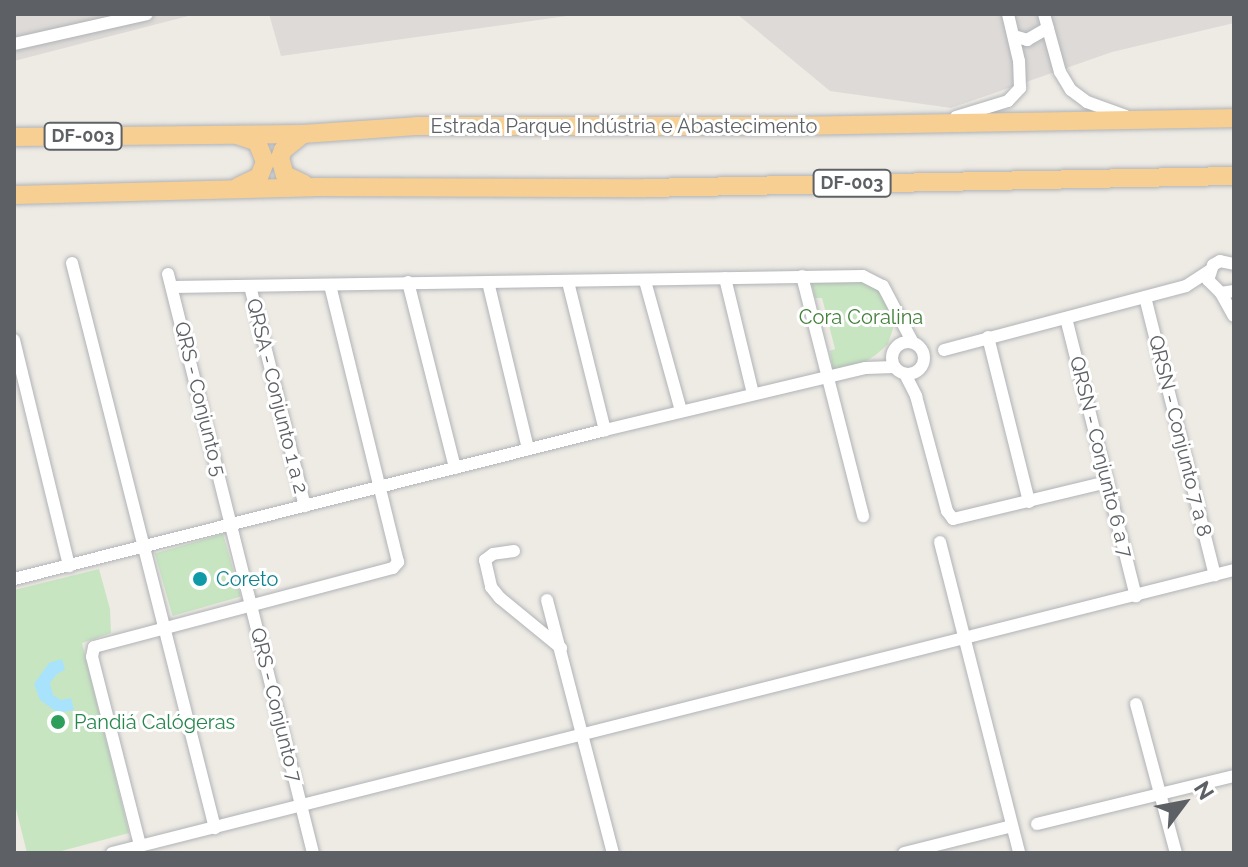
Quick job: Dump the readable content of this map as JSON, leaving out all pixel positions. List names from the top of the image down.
{
  "streets": {
    "highway": ["Estrada Parque Indústria e Abastecimento", "DF-003"],
    "street": [
      "QRSA - Conjunto 1 a 2",
      "QRS - Conjunto 5",
      "QRSN - Conjunto 7 a 8",
      "QRSN - Conjunto 6 a 7",
      "QRS - Conjunto 7"
    ]
  },
  "crossings": [
    ["QRS - Conjunto 5", "QRS - Conjunto 7"]
  ],
  "parks": ["Cora Coralina"],
  "places": ["Coreto", "Pandiá Calógeras"],
  "north": "top right"
}
